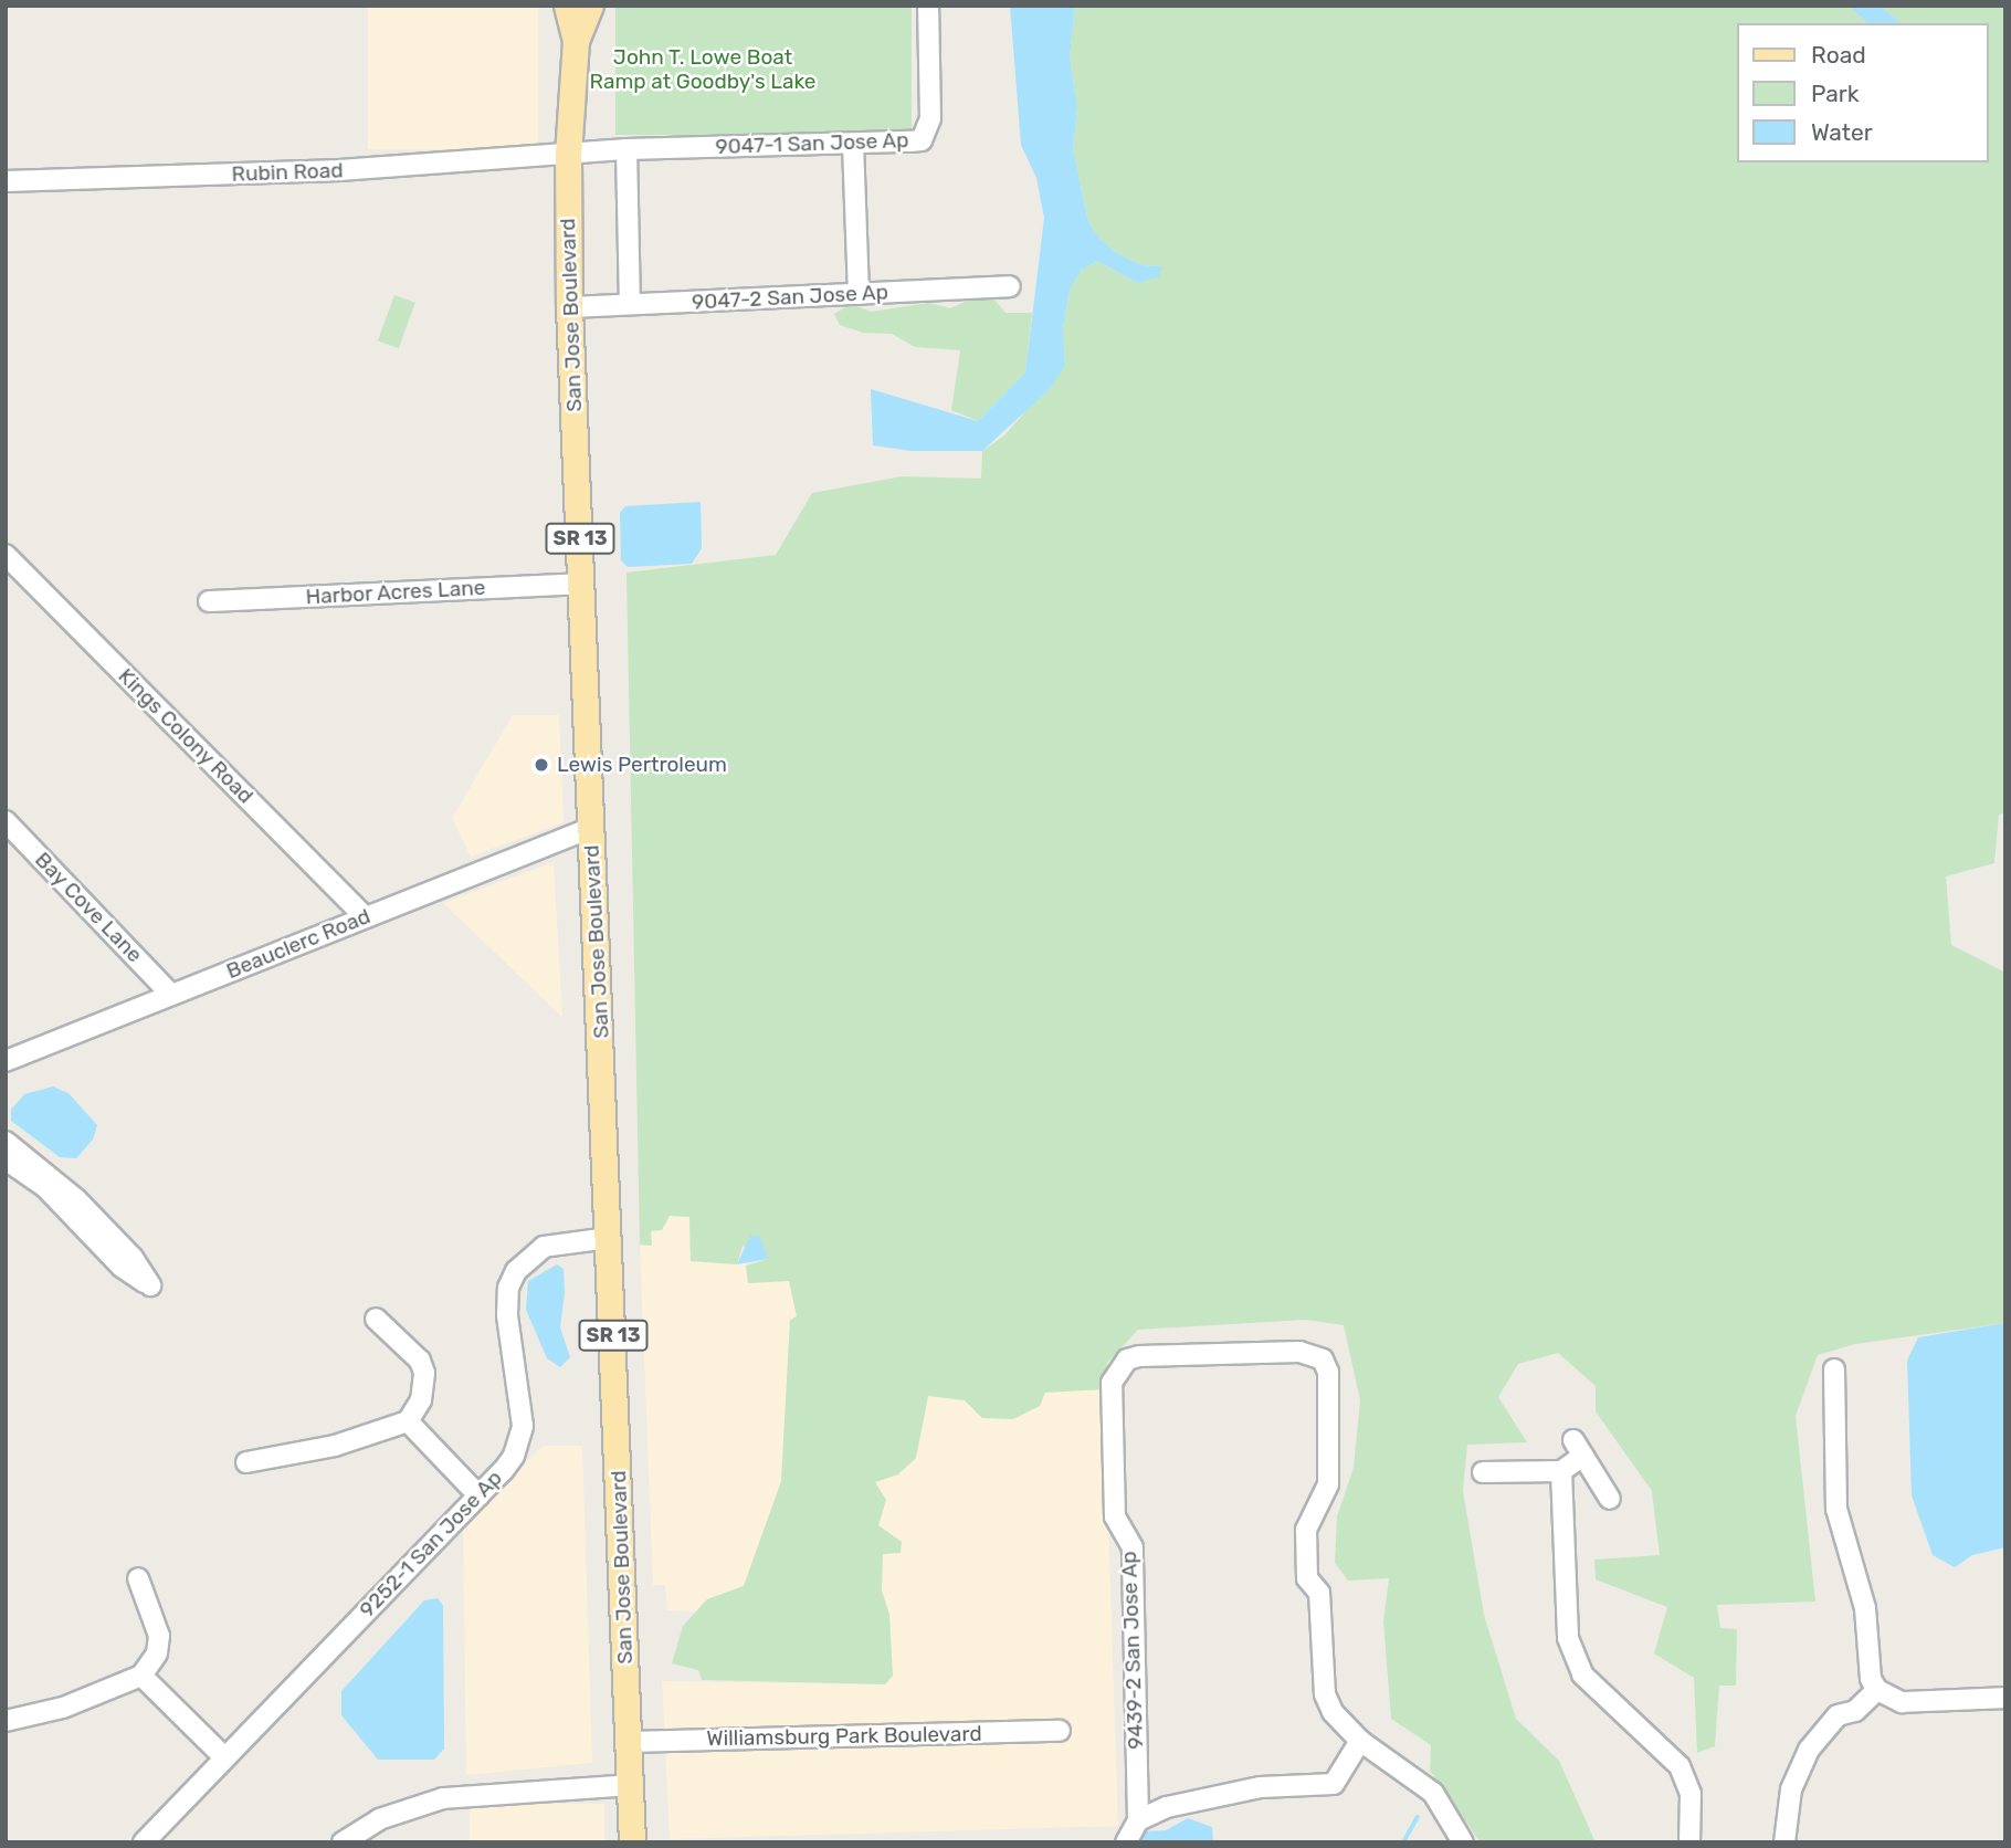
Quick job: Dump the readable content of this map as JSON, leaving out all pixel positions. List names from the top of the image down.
{
  "streets": {
    "main road": ["San Jose Boulevard", "SR 13"],
    "street": [
      "9047-1 San Jose Ap",
      "Rubin Road",
      "9047-2 San Jose Ap",
      "Harbor Acres Lane",
      "Kings Colony Road",
      "Bay Cove Lane",
      "Beauclerc Road",
      "9252-1 San Jose Ap",
      "9439-2 San Jose Ap",
      "Williamsburg Park Boulevard"
    ]
  },
  "crossings": [
    ["9047-1 San Jose Ap", "Rubin Road"],
    ["9047-1 San Jose Ap", "San Jose Boulevard"],
    ["Rubin Road", "San Jose Boulevard"],
    ["9047-2 San Jose Ap", "San Jose Boulevard"],
    ["San Jose Boulevard", "Harbor Acres Lane"],
    ["San Jose Boulevard", "Beauclerc Road"],
    ["San Jose Boulevard", "9252-1 San Jose Ap"],
    ["San Jose Boulevard", "Williamsburg Park Boulevard"],
    ["Kings Colony Road", "Beauclerc Road"],
    ["Bay Cove Lane", "Beauclerc Road"]
  ],
  "parks": ["John T. Lowe Boat Ramp at Goodby's Lake"],
  "places": ["Lewis Pertroleum"],
  "legend": ["Road", "Park", "Water"]
}
